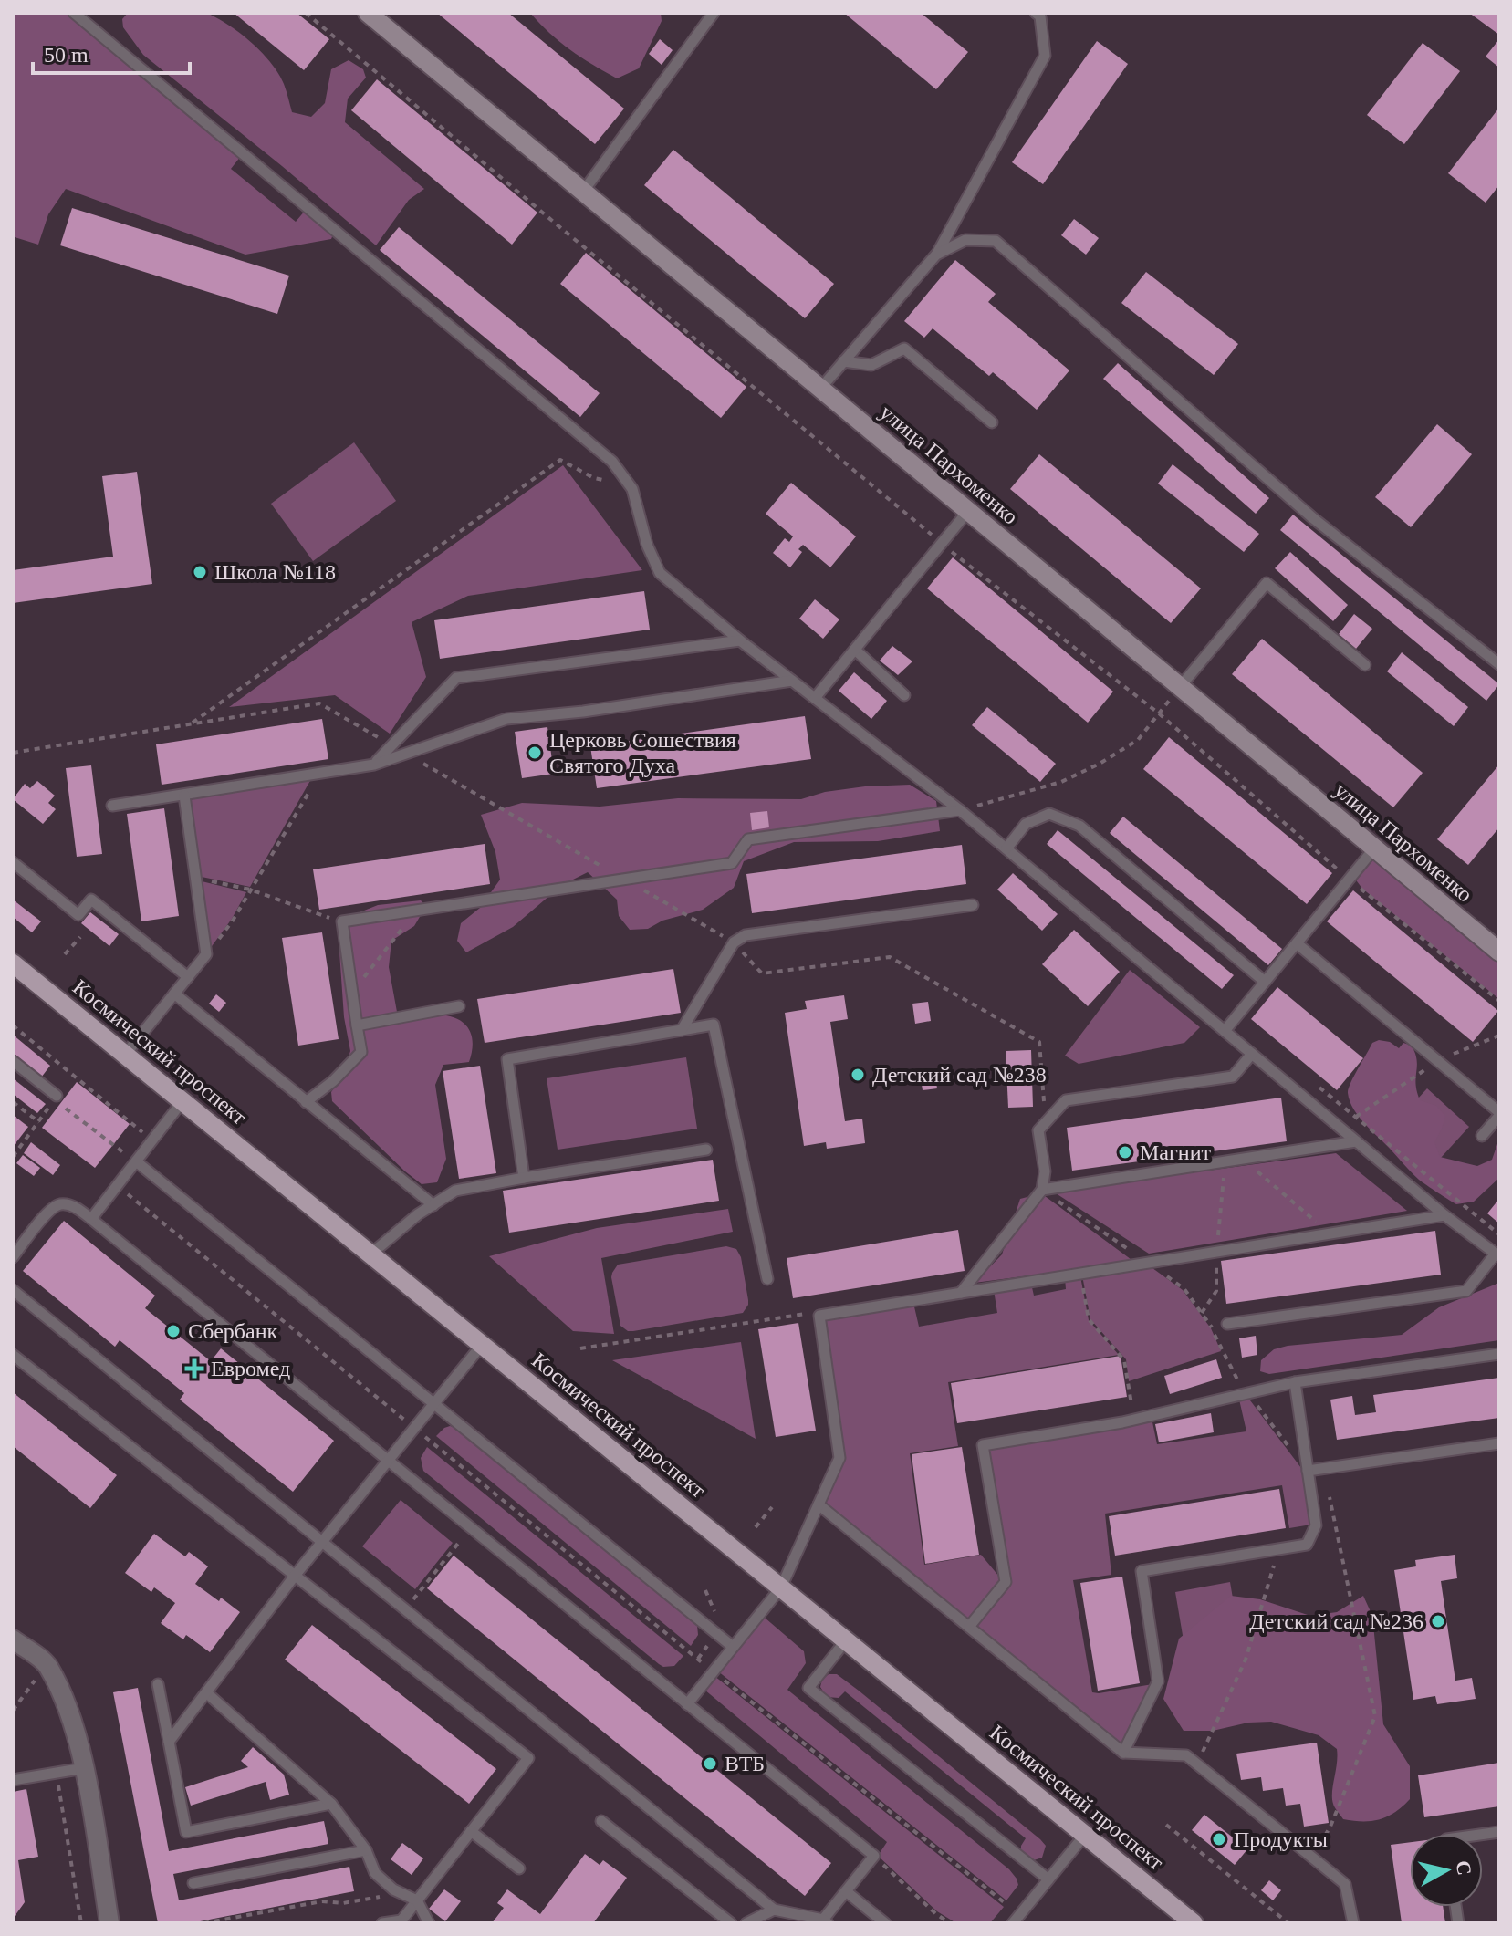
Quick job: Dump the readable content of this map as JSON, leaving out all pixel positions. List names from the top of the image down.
{
  "streets": {
    "main road": ["Космический проспект"],
    "street": ["улица Пархоменко"]
  },
  "places": {
    "other": [
      "Школа №118",
      "Церковь Сошествия Святого Духа",
      "Детский сад №238",
      "Магнит",
      "Сбербанк",
      "Детский сад №236",
      "ВТБ",
      "Продукты"
    ],
    "health": ["Евромед"]
  },
  "scale_bar": "50 m",
  "north": "right"
}
